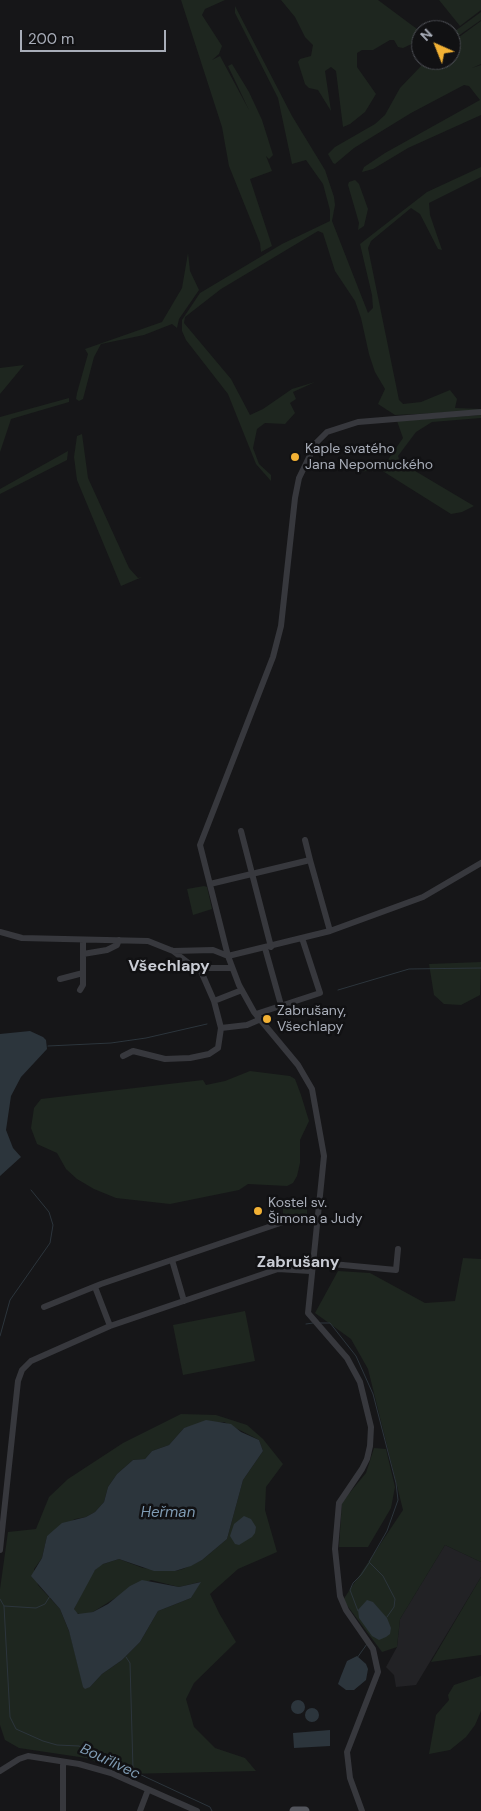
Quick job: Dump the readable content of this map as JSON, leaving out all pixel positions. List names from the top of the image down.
{
  "districts": ["Všechlapy", "Zabrušany"],
  "water": ["Heřman", "Bouřlivec"],
  "places": ["Kaple svatého Jana Nepomuckého", "Zabrušany, Všechlapy", "Kostel sv. Šimona a Judy"],
  "scale_bar": "200 m",
  "north": "top left"
}
